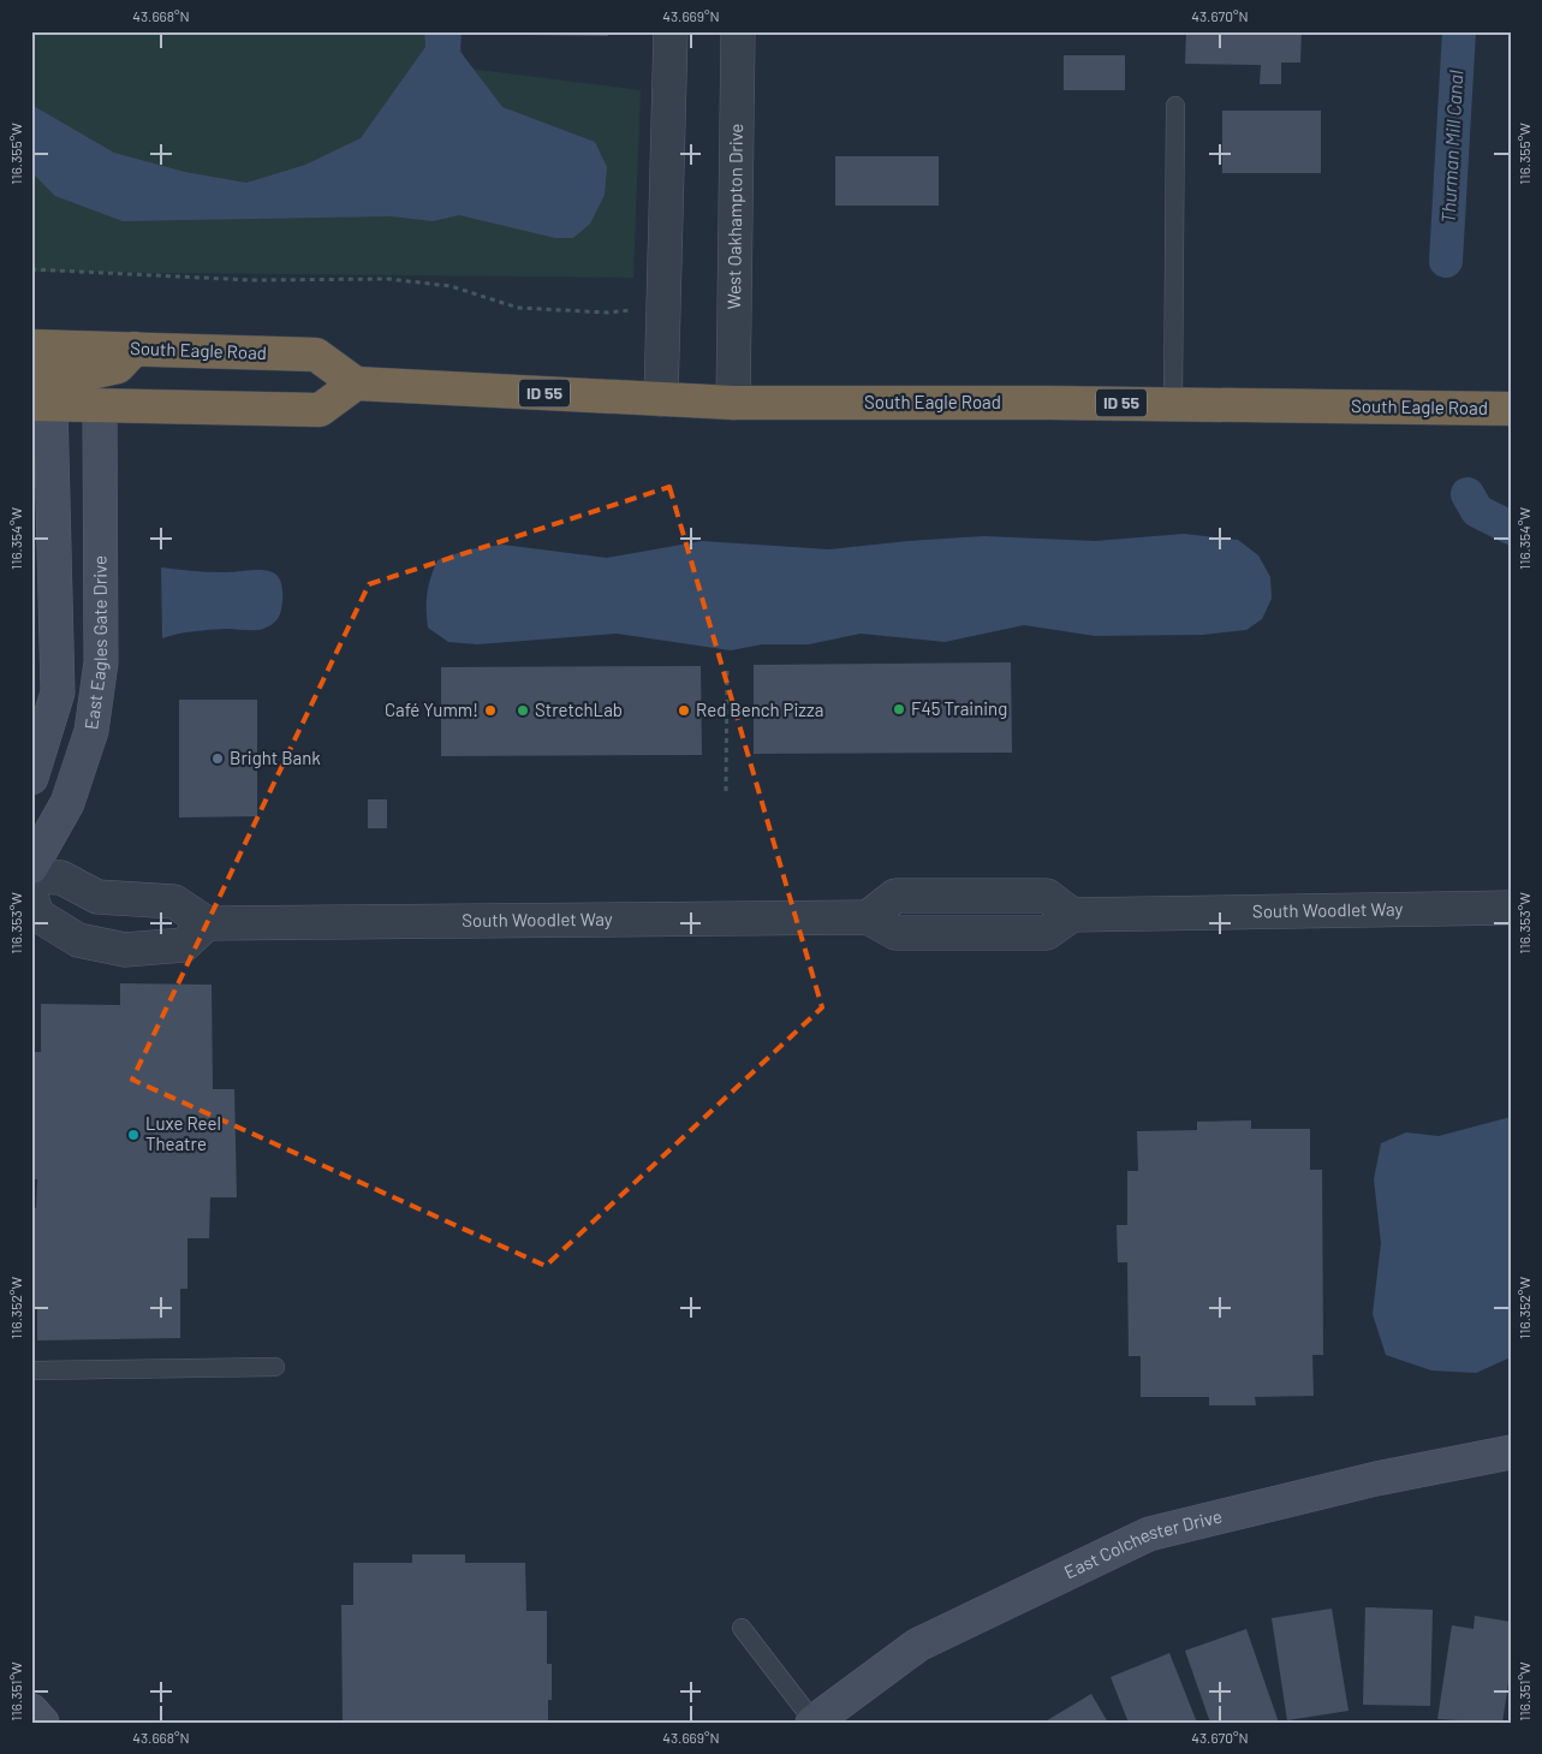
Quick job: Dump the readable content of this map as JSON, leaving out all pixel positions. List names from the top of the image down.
{
  "streets": {
    "highway": ["South Eagle Road", "ID 55"],
    "street": [
      "West Oakhampton Drive",
      "East Eagles Gate Drive",
      "South Woodlet Way",
      "East Colchester Drive"
    ]
  },
  "crossings": [
    ["West Oakhampton Drive", "South Eagle Road"]
  ],
  "water": ["Thurman Mill Canal"],
  "places": [
    "F45 Training",
    "Café Yumm!",
    "StretchLab",
    "Red Bench Pizza",
    "Bright Bank",
    "Luxe Reel Theatre"
  ],
  "coordinates": [
    "43.668°N",
    "43.669°N",
    "43.670°N",
    "116.355°W",
    "116.354°W",
    "116.353°W",
    "116.352°W",
    "116.351°W"
  ]
}
